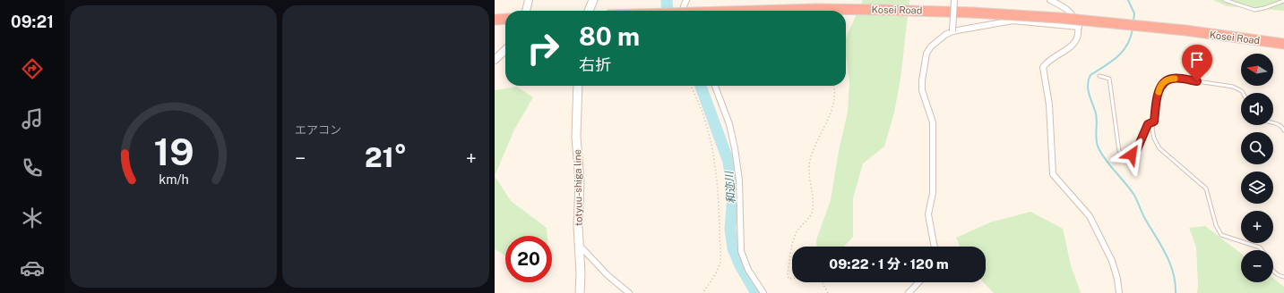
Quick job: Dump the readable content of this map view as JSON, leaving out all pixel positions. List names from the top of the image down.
{
  "streets": {
    "highway": ["Kosei Road"],
    "main road": ["totyuu-shiga line"]
  },
  "water": ["和迩川"],
  "north": "left",
  "page": {
    "tabs": "09:21",
    "tile": "エアコン",
    "turn": ["80 m", "右折"],
    "map_buttons": ["+", "−"],
    "heat": ["−", "21°", "+"],
    "limit": "20",
    "trip": "09:22 · 1 分 · 120 m",
    "gauge": ["19", "km/h"]
  }
}
